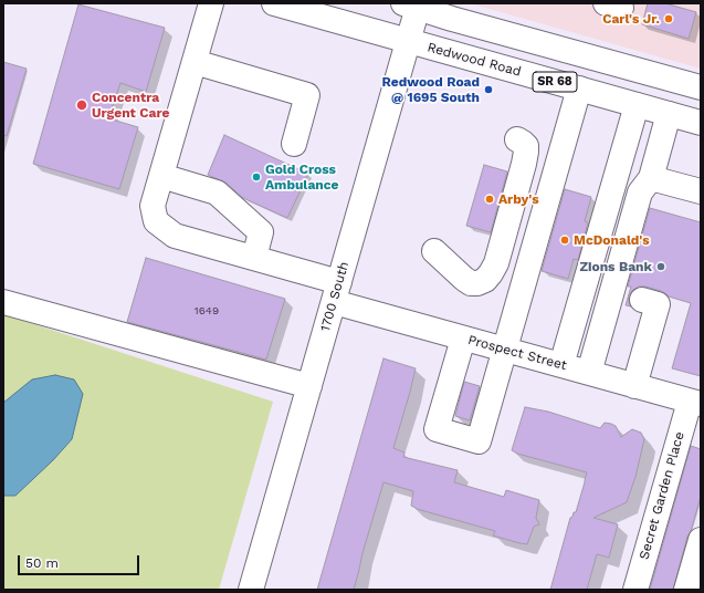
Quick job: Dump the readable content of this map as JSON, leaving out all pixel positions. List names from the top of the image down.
{
  "streets": {
    "street": [
      "Redwood Road",
      "SR 68",
      "1700 South",
      "Prospect Street",
      "Secret Garden Place"
    ]
  },
  "crossings": [
    ["Redwood Road", "1700 South"],
    ["SR 68", "1700 South"],
    ["1700 South", "Prospect Street"],
    ["Prospect Street", "Secret Garden Place"]
  ],
  "places": [
    "Carl's Jr.",
    "Redwood Road @ 1695 South",
    "Concentra Urgent Care",
    "Gold Cross Ambulance",
    "Arby's",
    "McDonald's",
    "Zions Bank"
  ],
  "house_numbers": ["1649"],
  "scale_bar": "50 m"
}
